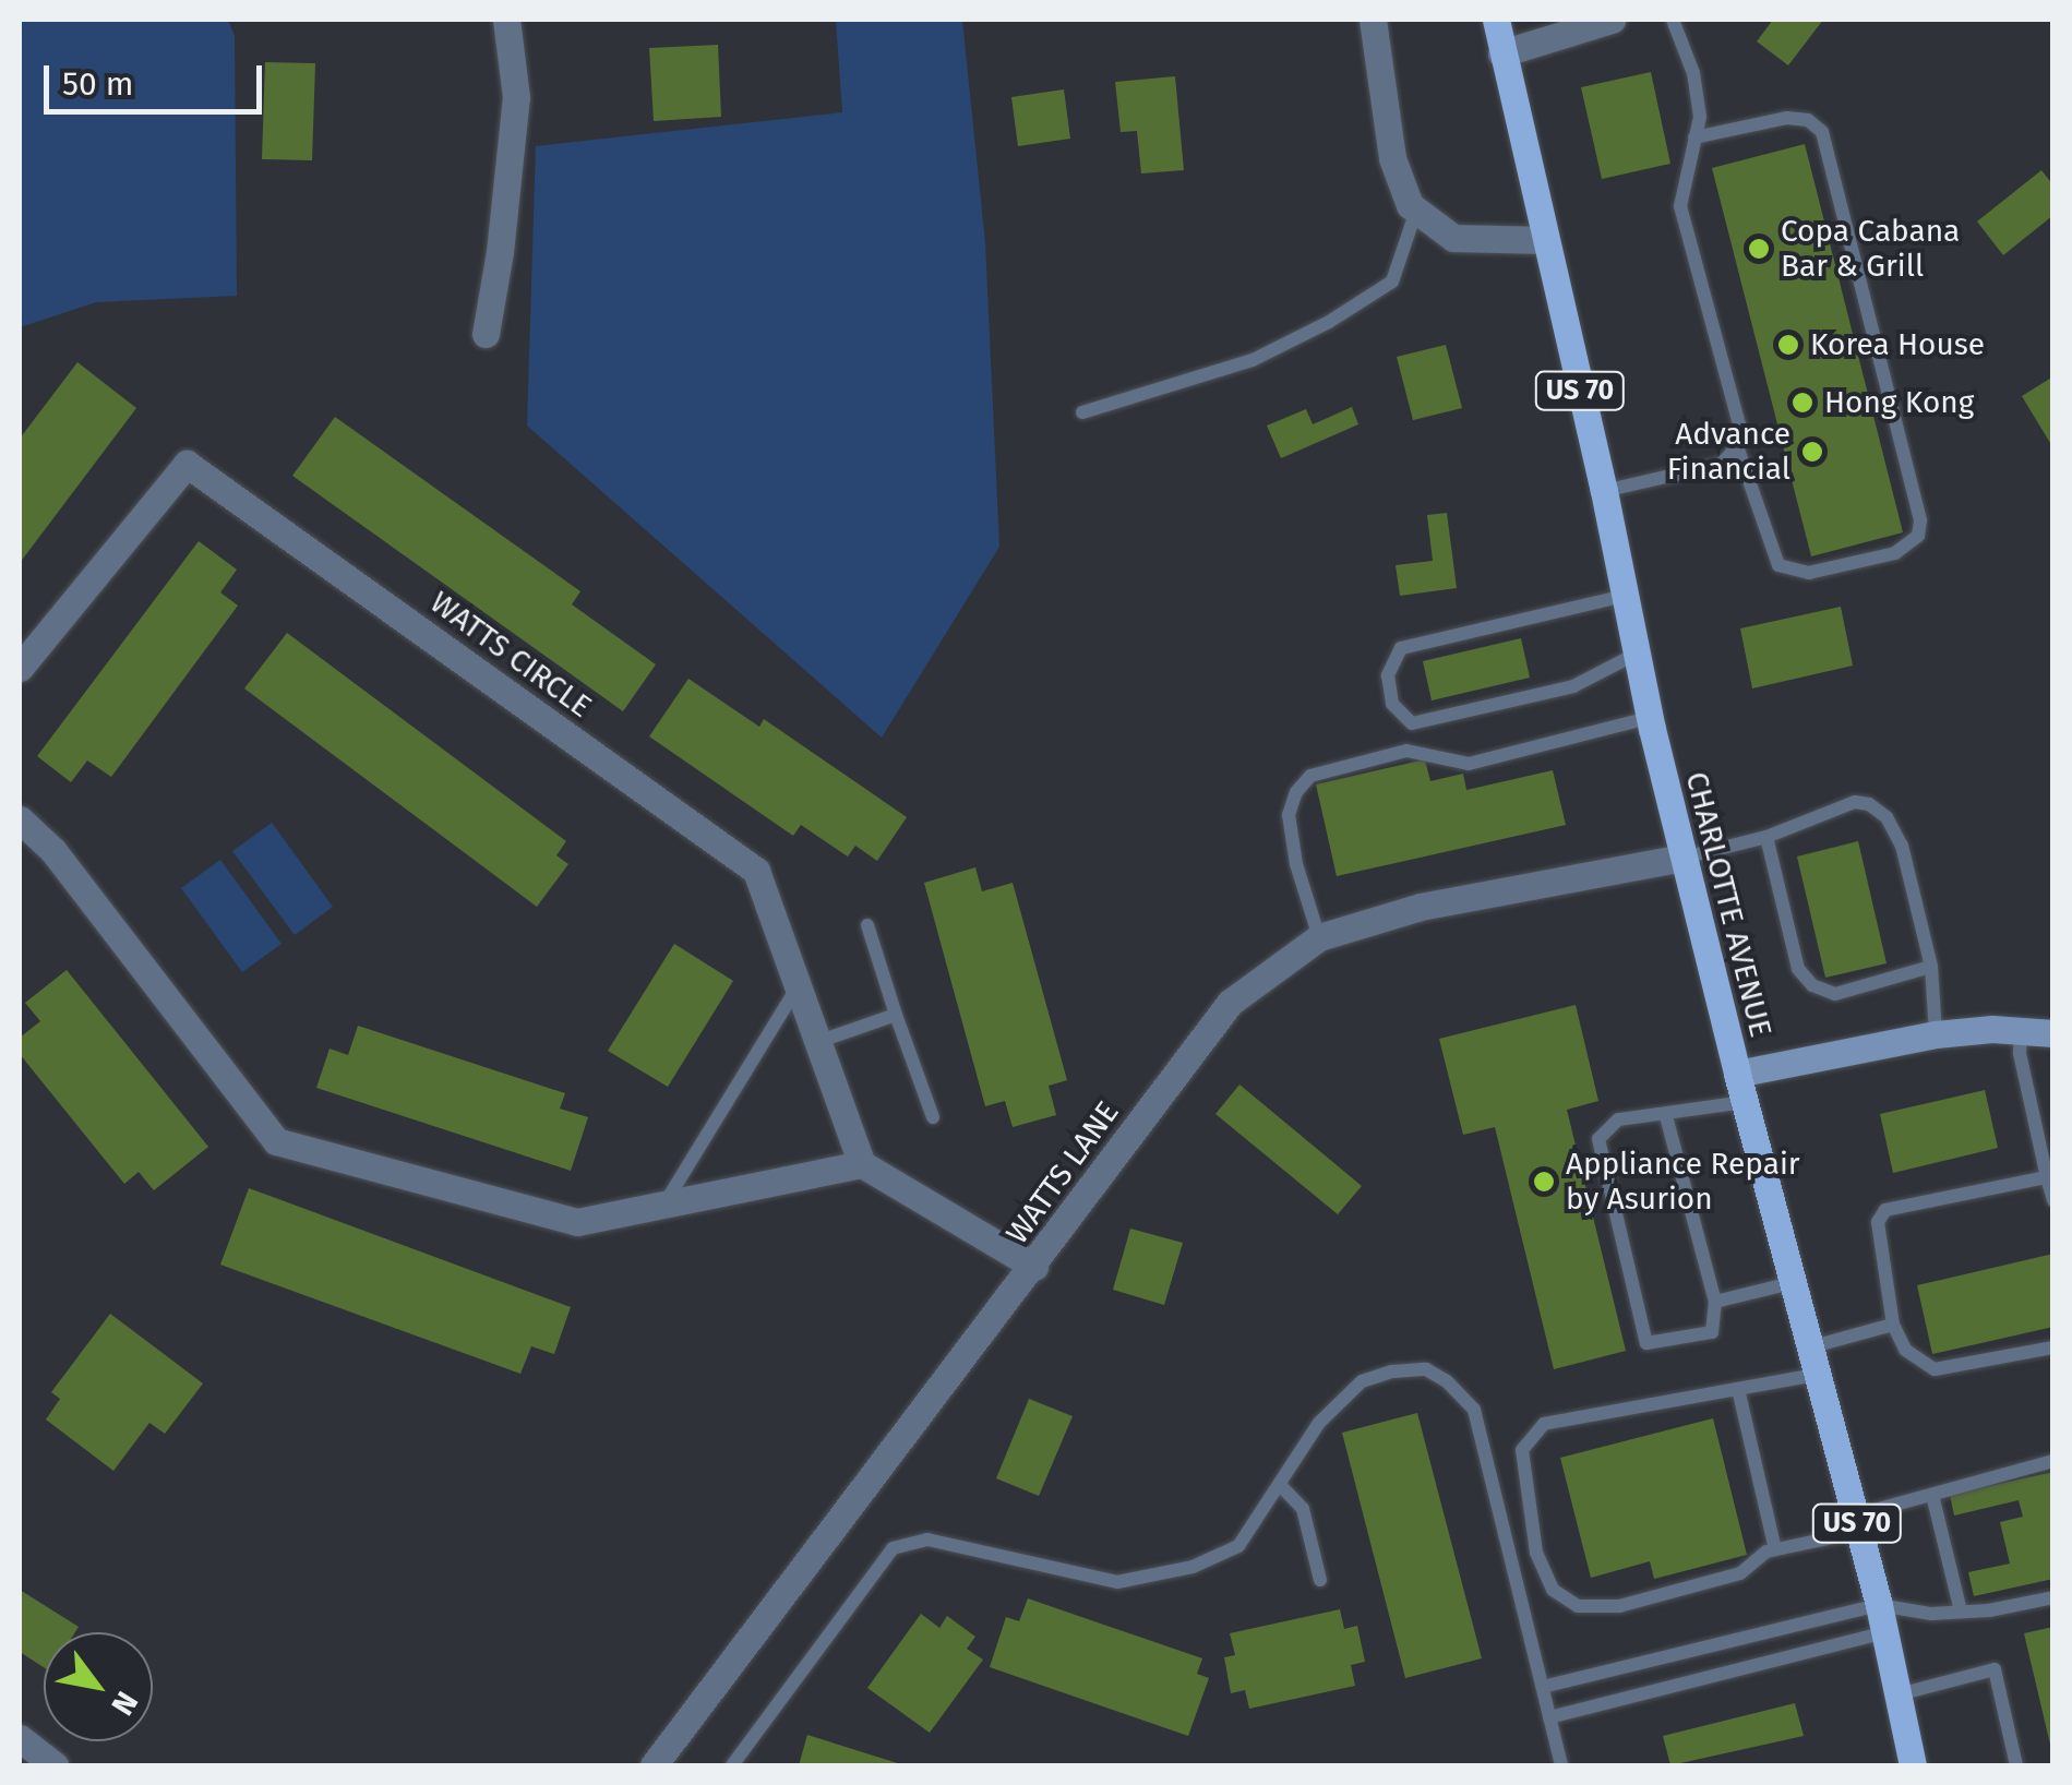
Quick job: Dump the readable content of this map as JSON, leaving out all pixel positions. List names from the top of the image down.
{
  "streets": {
    "main road": ["US 70", "CHARLOTTE AVENUE"],
    "street": ["WATTS CIRCLE", "WATTS LANE"]
  },
  "crossings": [
    ["US 70", "CHARLOTTE AVENUE"],
    ["CHARLOTTE AVENUE", "WATTS LANE"]
  ],
  "places": [
    "Copa Cabana Bar & Grill",
    "Korea House",
    "Hong Kong",
    "Advance Financial",
    "Appliance Repair by Asurion"
  ],
  "scale_bar": "50 m",
  "north": "bottom right"
}
